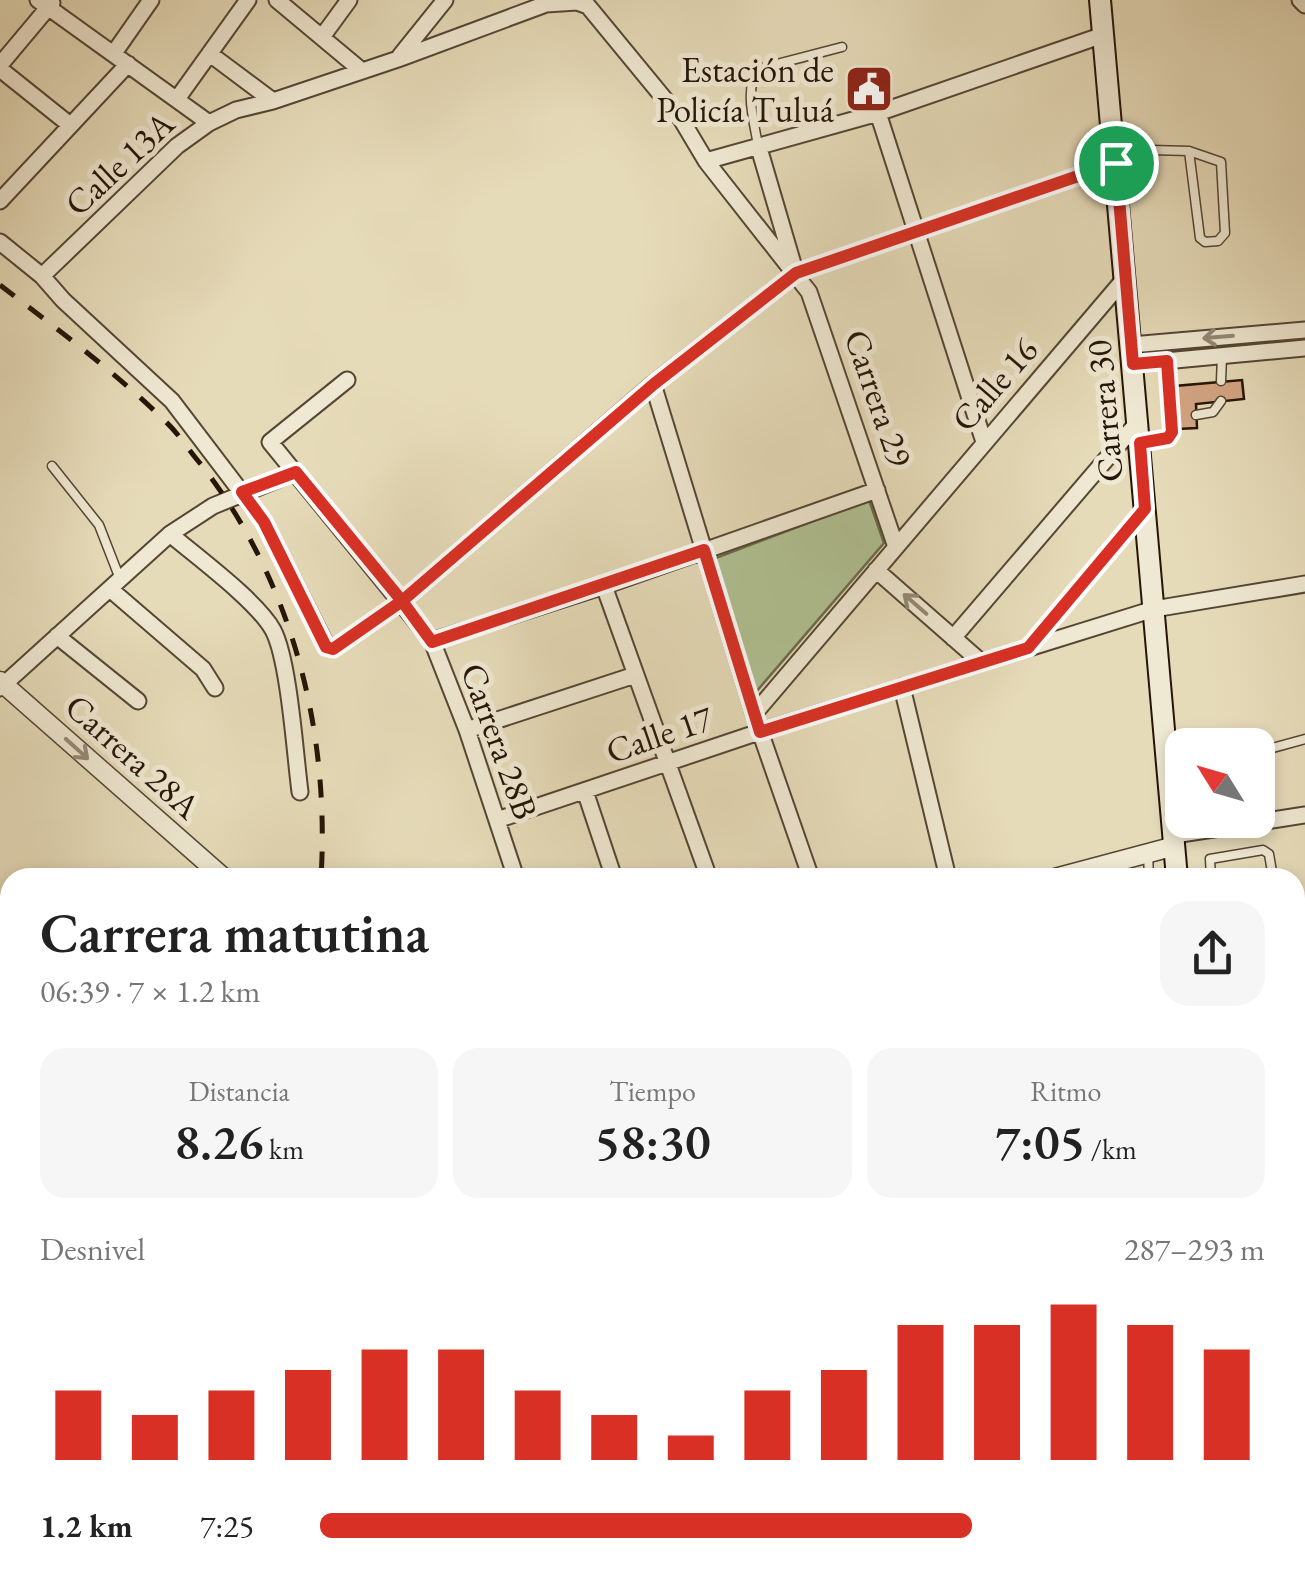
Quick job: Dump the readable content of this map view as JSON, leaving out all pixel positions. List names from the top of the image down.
{
  "streets": {
    "main road": ["Carrera 30"],
    "street": [
      "Calle 13A",
      "Calle 16",
      "Carrera 29",
      "Calle 17",
      "Carrera 28B",
      "Carrera 28A"
    ]
  },
  "crossings": [
    ["Calle 13A", "Carrera 29"],
    ["Calle 16", "Carrera 29"],
    ["Calle 16", "Carrera 30"],
    ["Carrera 30", "Calle 17"],
    ["Calle 17", "Carrera 28B"]
  ],
  "places": {
    "public building": ["Estación de Policía Tuluá"]
  },
  "north": "top left",
  "page": {
    "heading": ["Carrera matutina", "06:39 · 7 × 1.2 km"],
    "stats": [
      ["Distancia", "8.26 km"],
      ["Tiempo", "58:30"],
      ["Ritmo", "7:05 /km"]
    ],
    "chart": ["Desnivel", "287–293 m"],
    "list": [
      {
        "name": "1.2 km",
        "note": "7:25"
      }
    ]
  }
}
